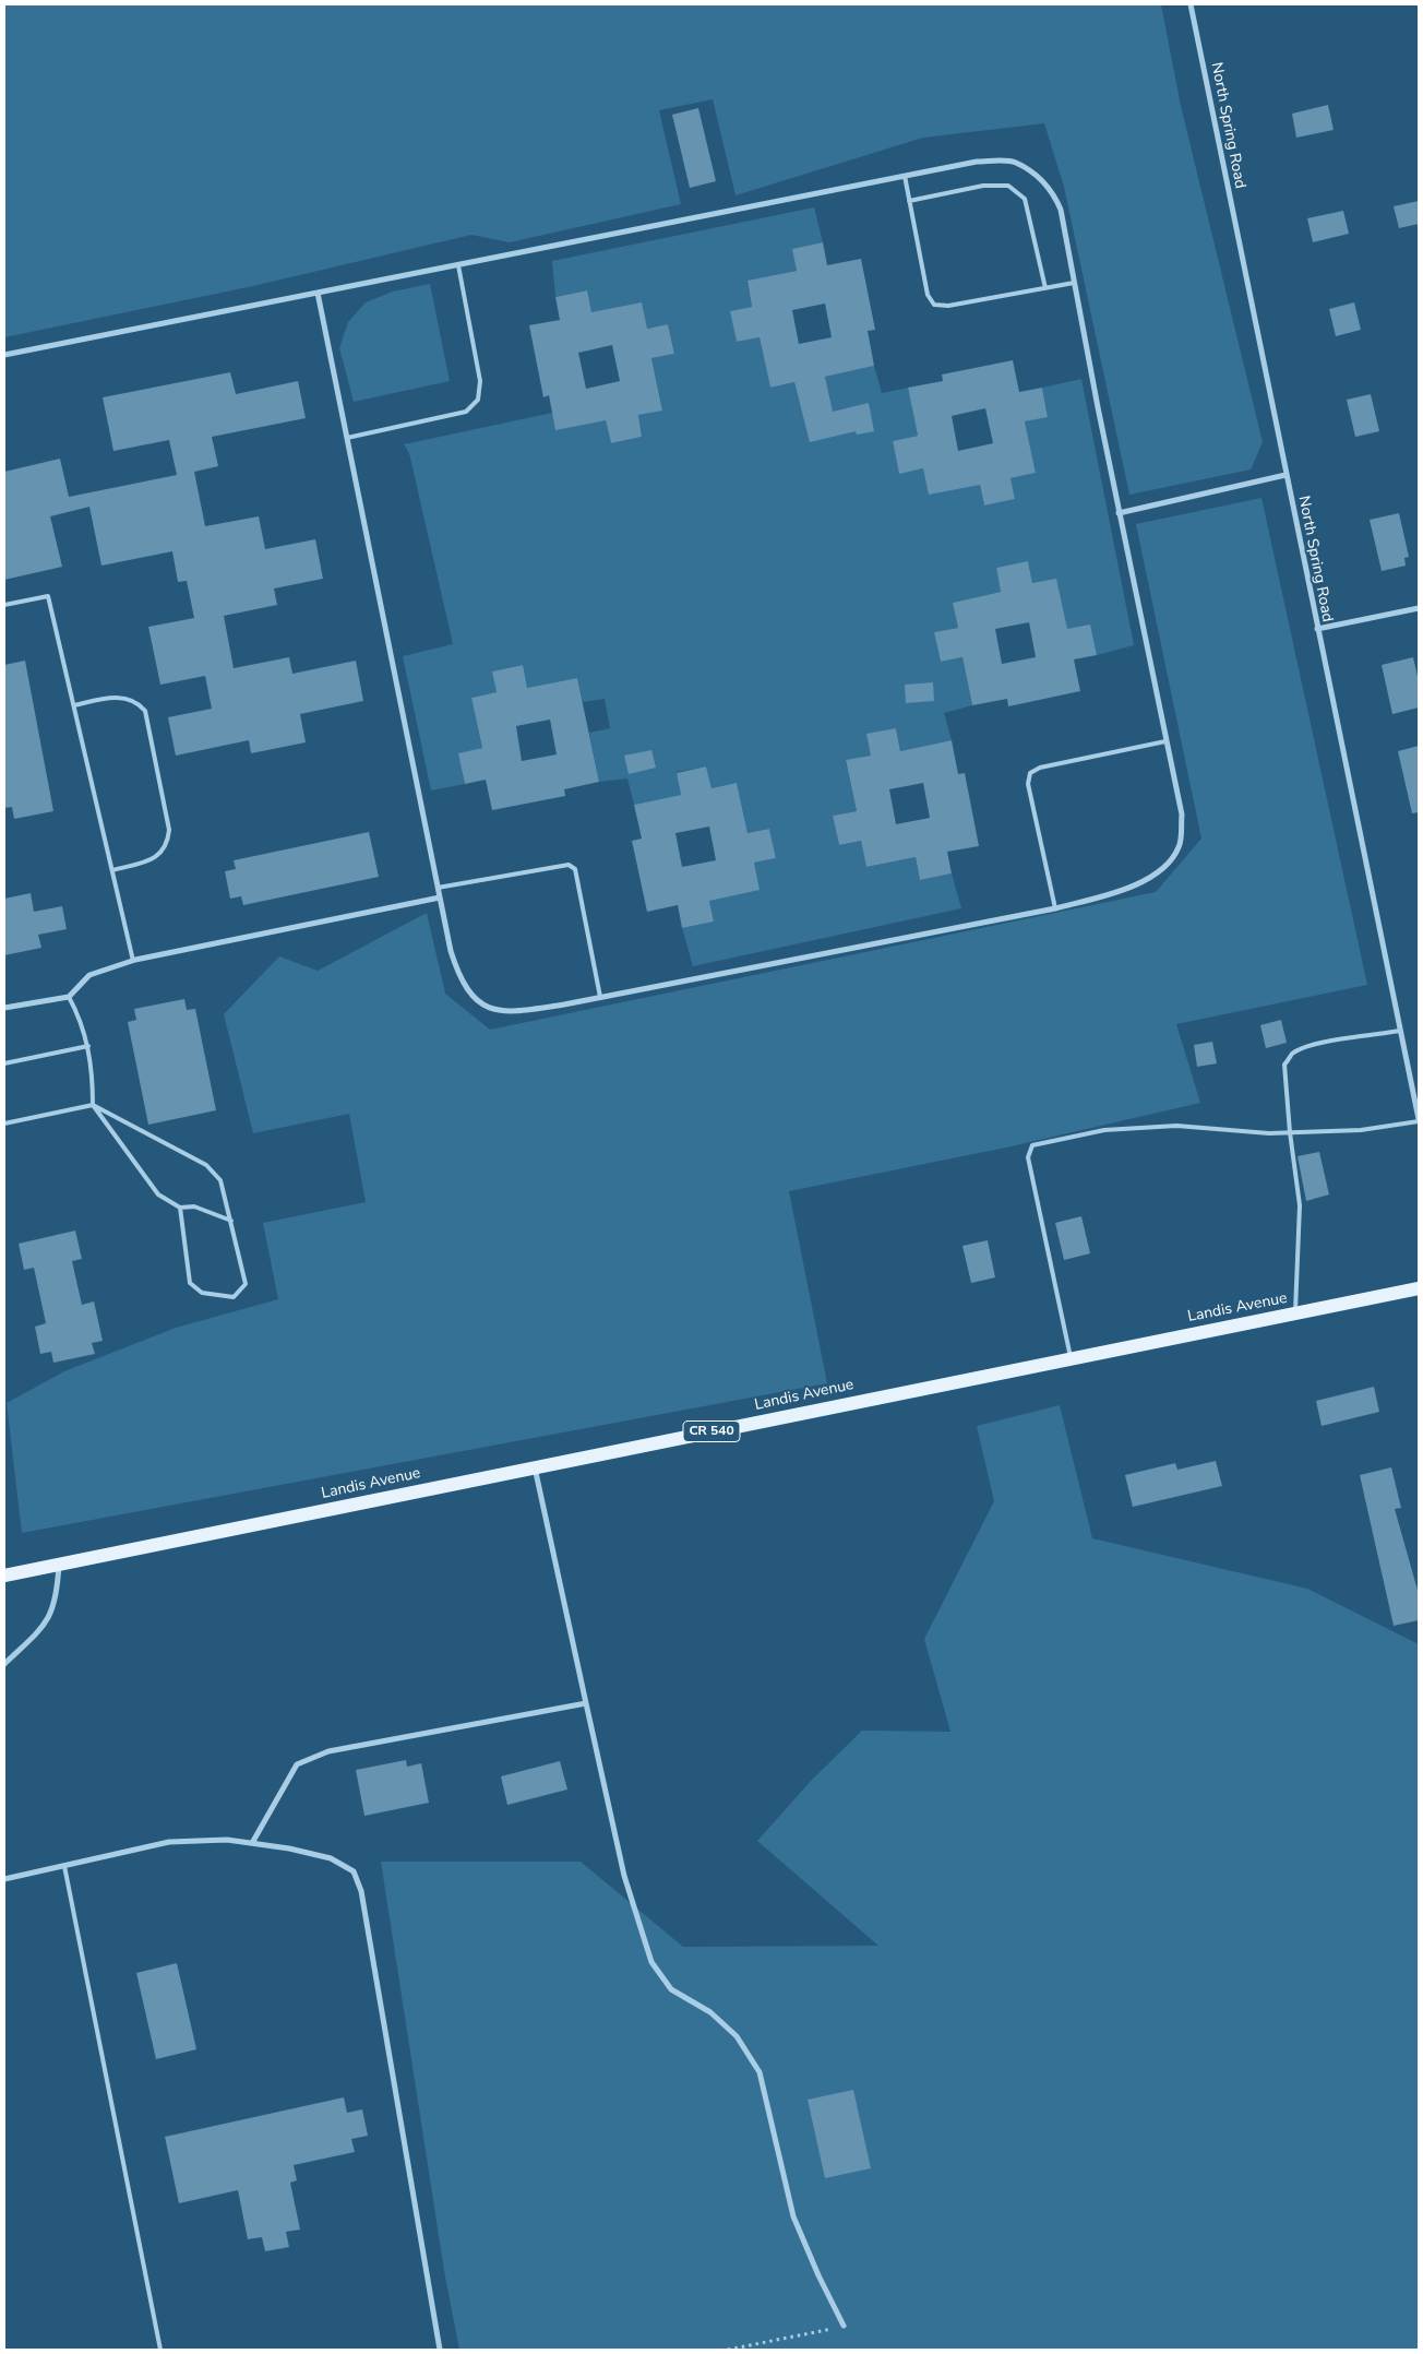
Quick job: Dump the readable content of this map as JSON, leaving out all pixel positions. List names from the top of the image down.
{
  "streets": {
    "main road": ["Landis Avenue", "CR 540"],
    "street": ["North Spring Road"]
  }
}
